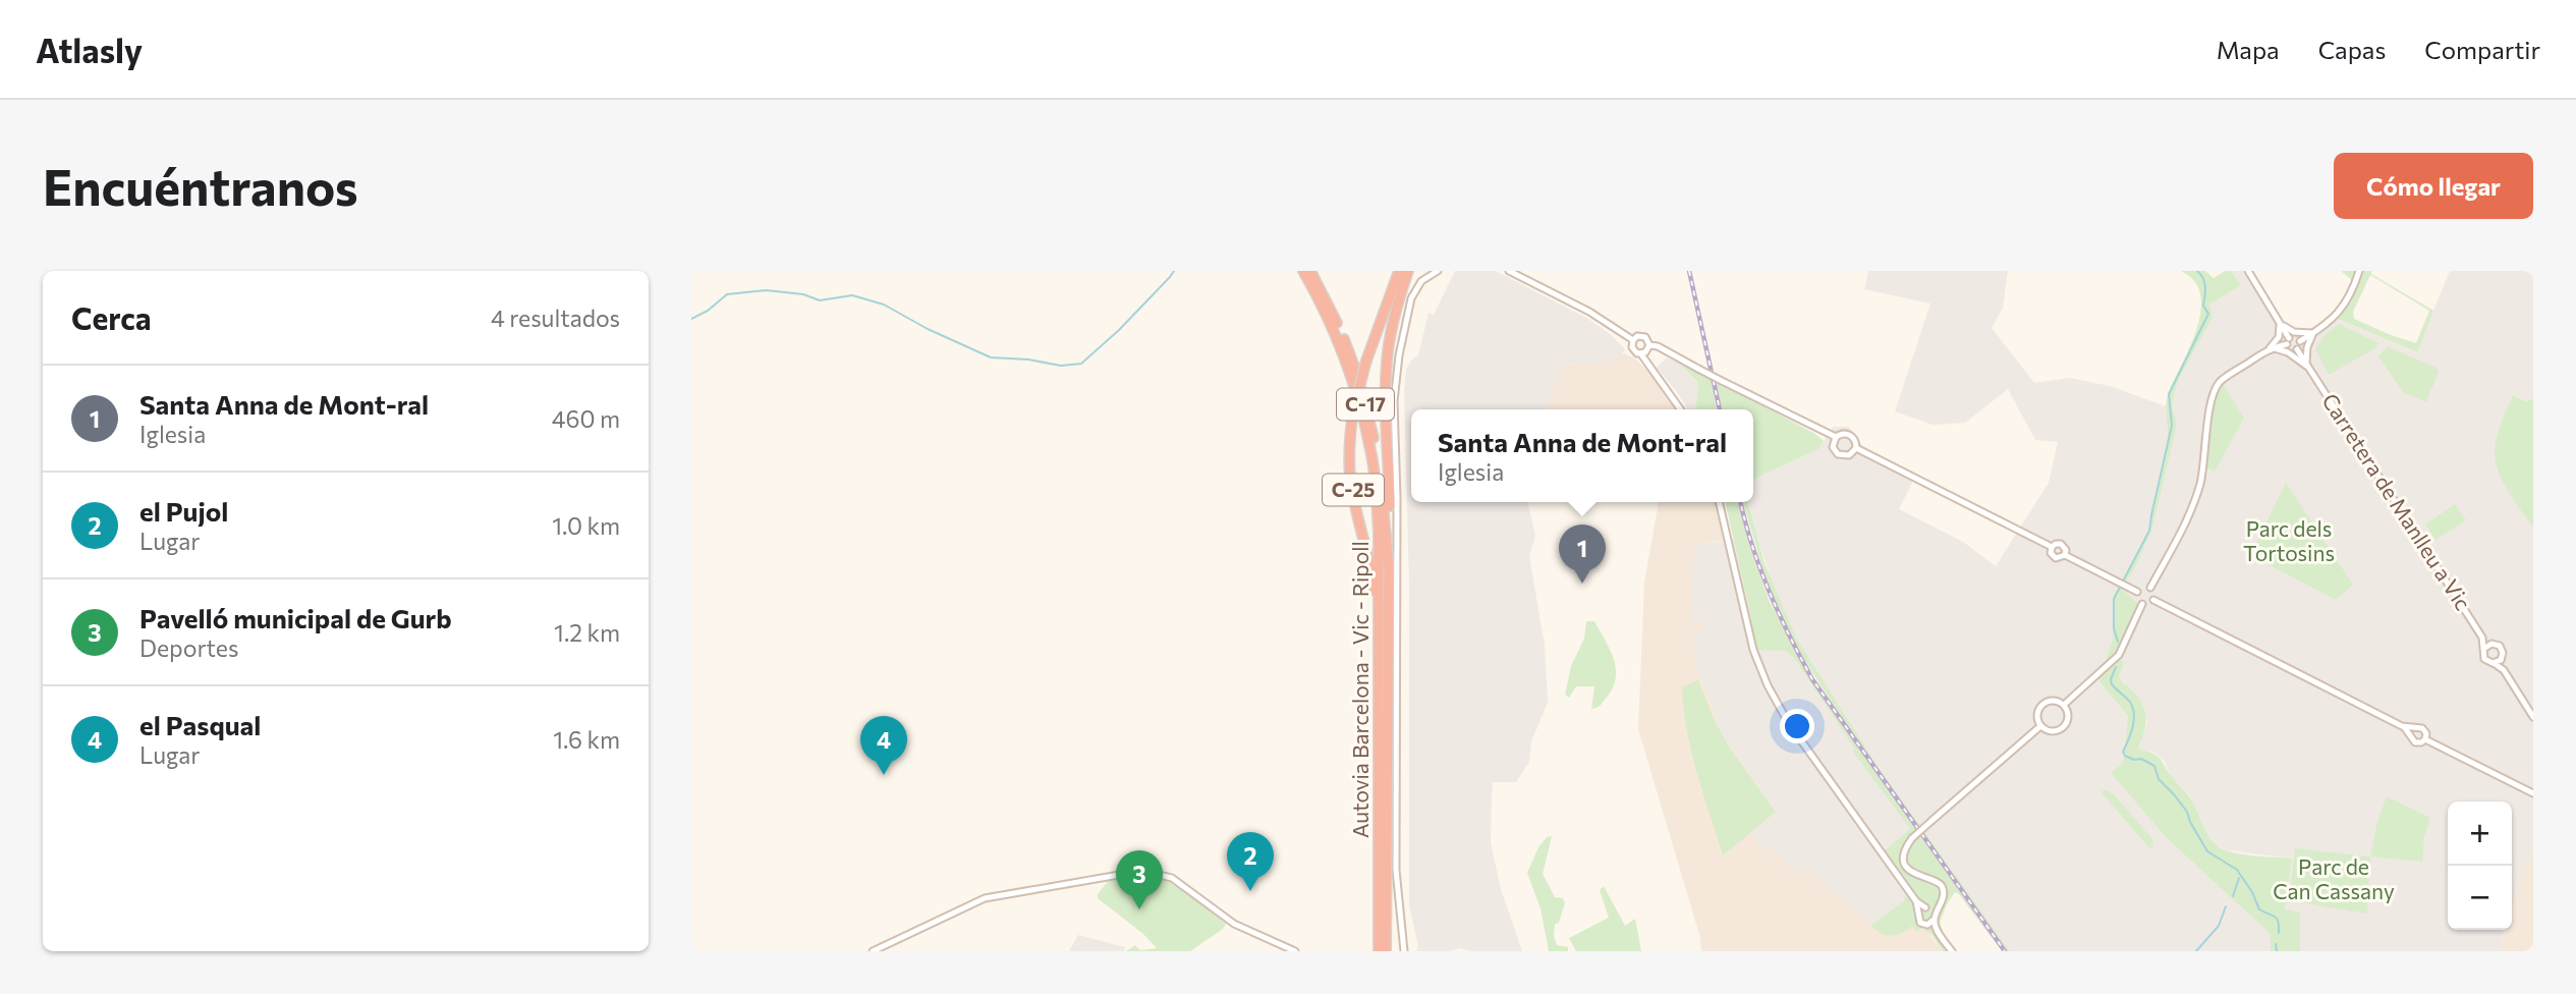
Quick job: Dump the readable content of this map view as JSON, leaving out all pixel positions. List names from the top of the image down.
{
  "streets": {
    "highway": ["C-17", "C-25", "Autovia Barcelona - Vic - Ripoll"],
    "street": ["Carretera de Manlleu a Vic"]
  },
  "crossings": [
    ["C-25", "Autovia Barcelona - Vic - Ripoll"]
  ],
  "parks": ["Parc dels Tortosins", "Parc de Can Cassany"],
  "page": {
    "header": "Atlasly",
    "nav": ["Mapa", "Capas", "Compartir"],
    "buttons": "Cómo llegar",
    "title": "Encuéntranos",
    "heading": ["Cerca", "4 resultados"],
    "list": [
      {
        "mark": "1",
        "name": "Santa Anna de Mont-ral",
        "note": "Iglesia",
        "value": "460 m"
      },
      {
        "mark": "2",
        "name": "el Pujol",
        "note": "Lugar",
        "value": "1.0 km"
      },
      {
        "mark": "3",
        "name": "Pavelló municipal de Gurb",
        "note": "Deportes",
        "value": "1.2 km"
      },
      {
        "mark": "4",
        "name": "el Pasqual",
        "note": "Lugar",
        "value": "1.6 km"
      }
    ],
    "popup": ["Santa Anna de Mont-ral", "Iglesia"],
    "pins": [
      "1",
      "4",
      "2",
      "3"
    ],
    "map_buttons": ["+", "−"]
  }
}
